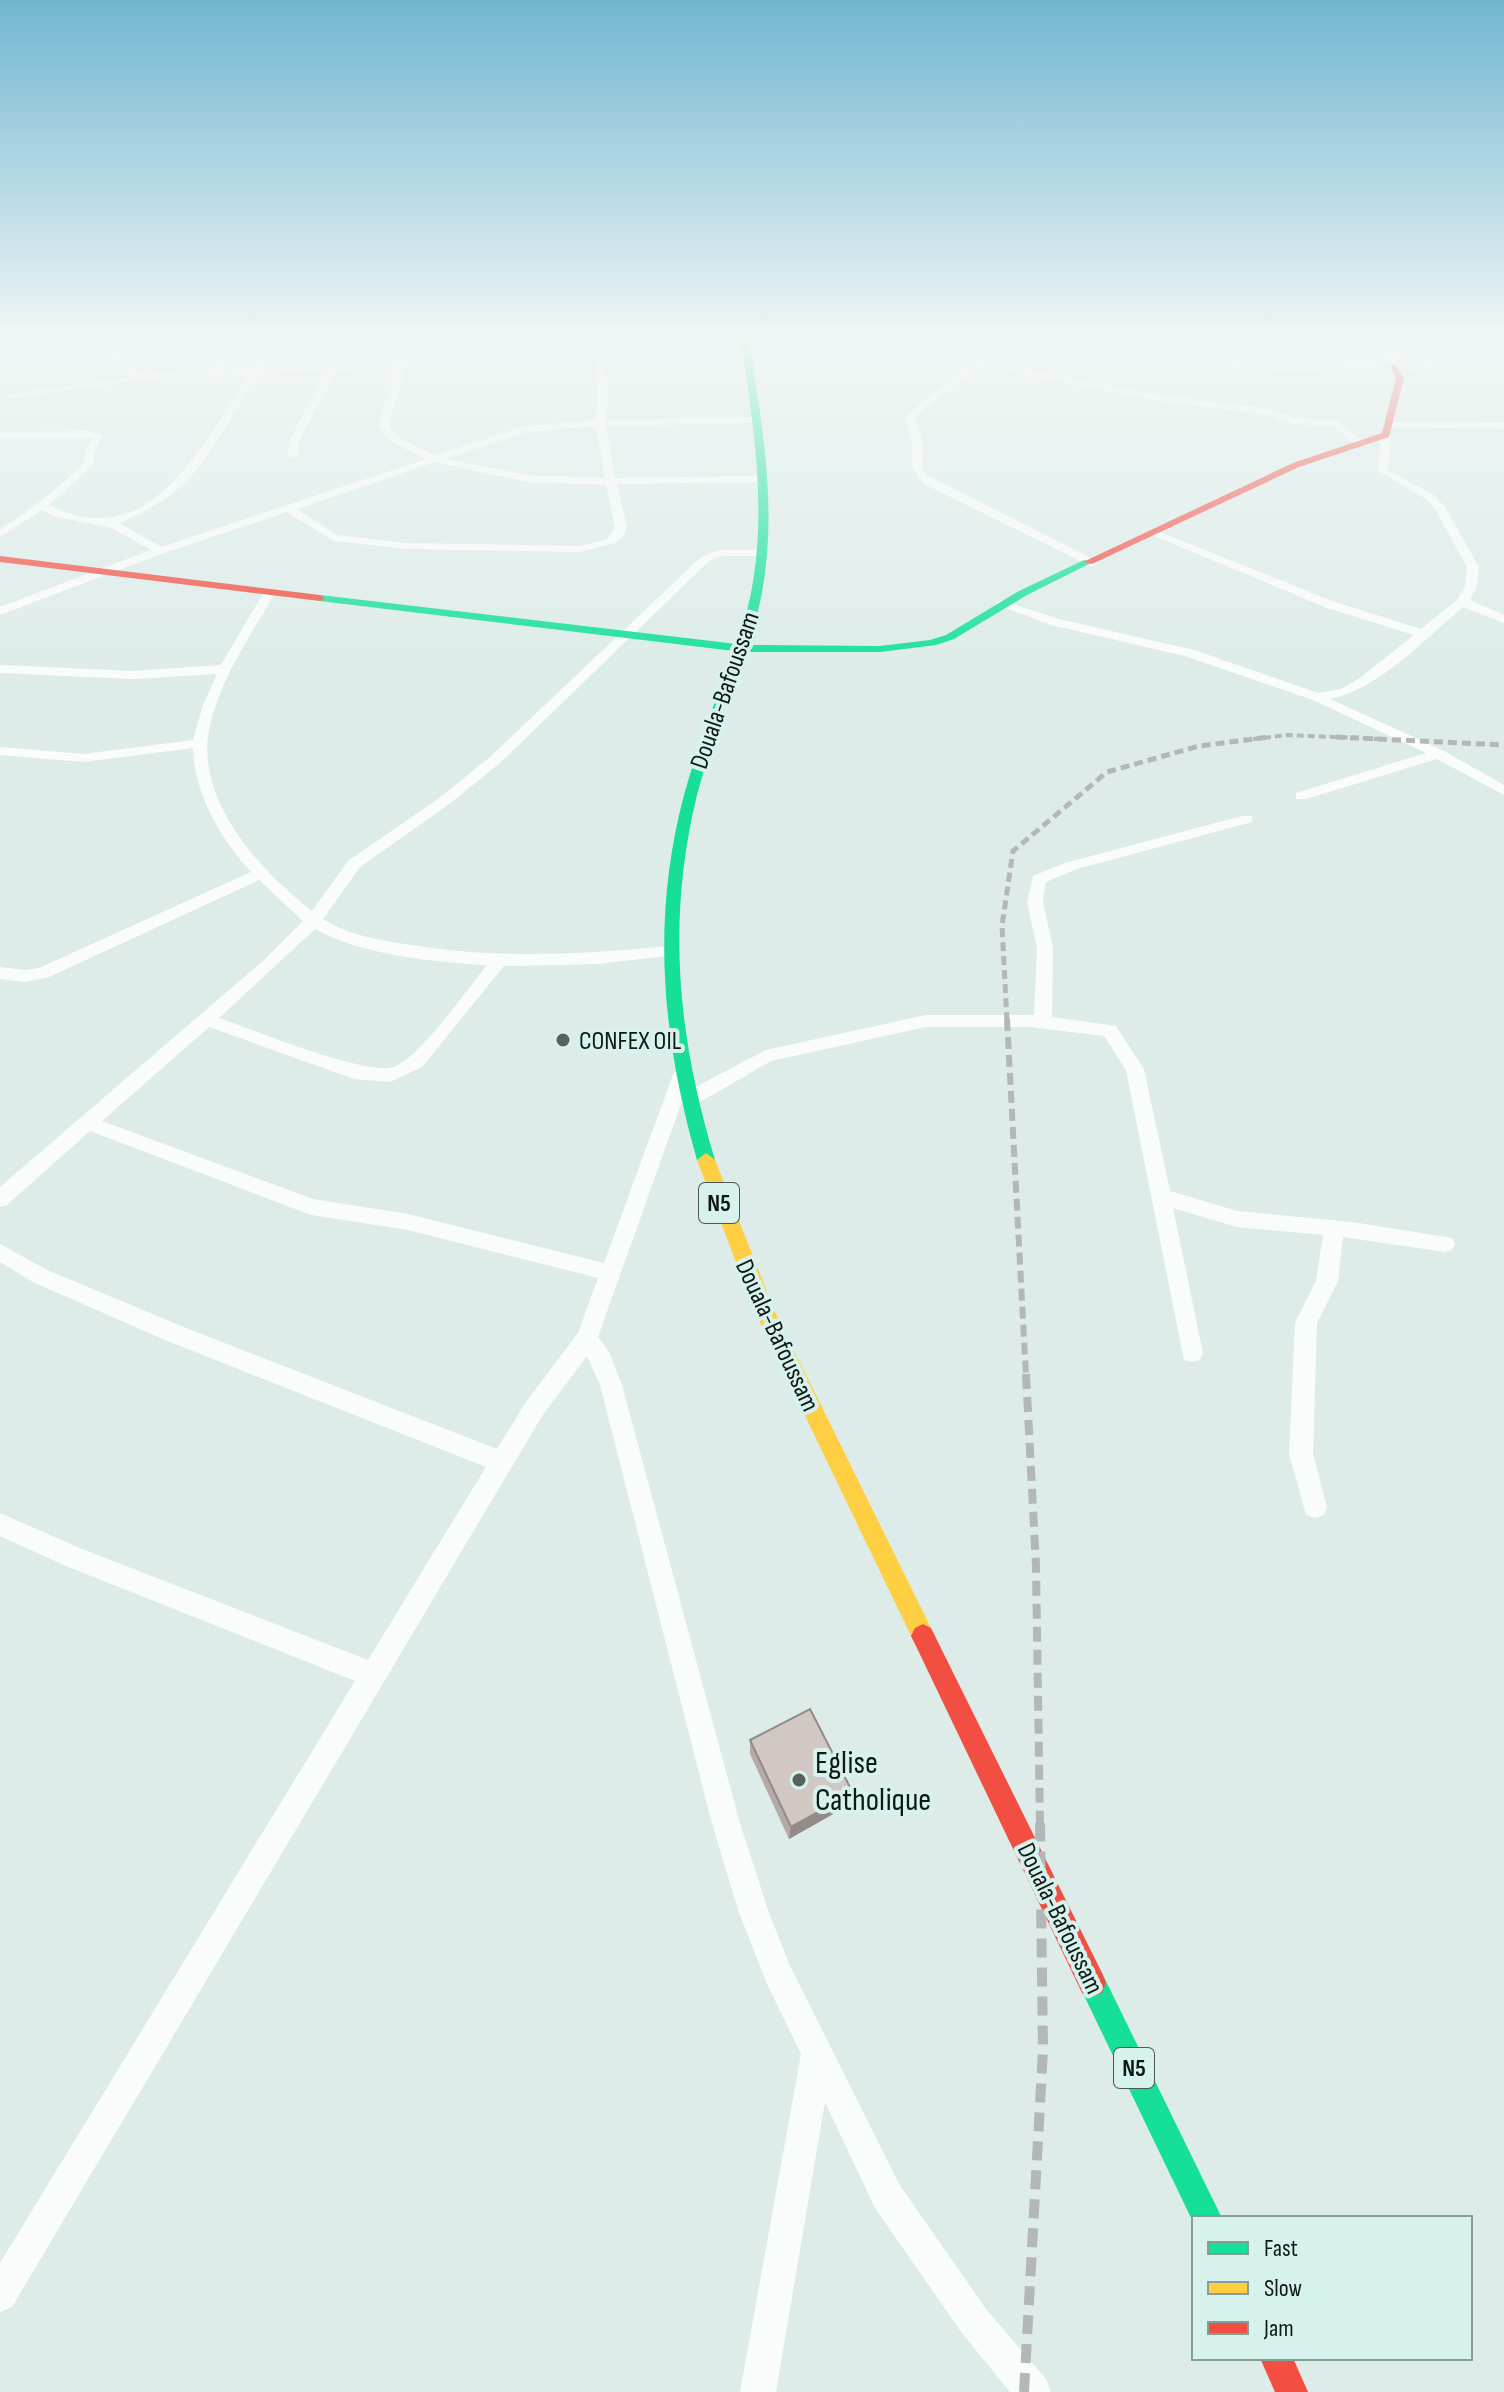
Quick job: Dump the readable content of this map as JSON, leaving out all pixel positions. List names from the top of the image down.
{
  "streets": {
    "main road": ["Douala-Bafoussam", "N5"]
  },
  "places": ["CONFEX OIL", "Eglise Catholique"],
  "legend": ["Fast", "Slow", "Jam"]
}
